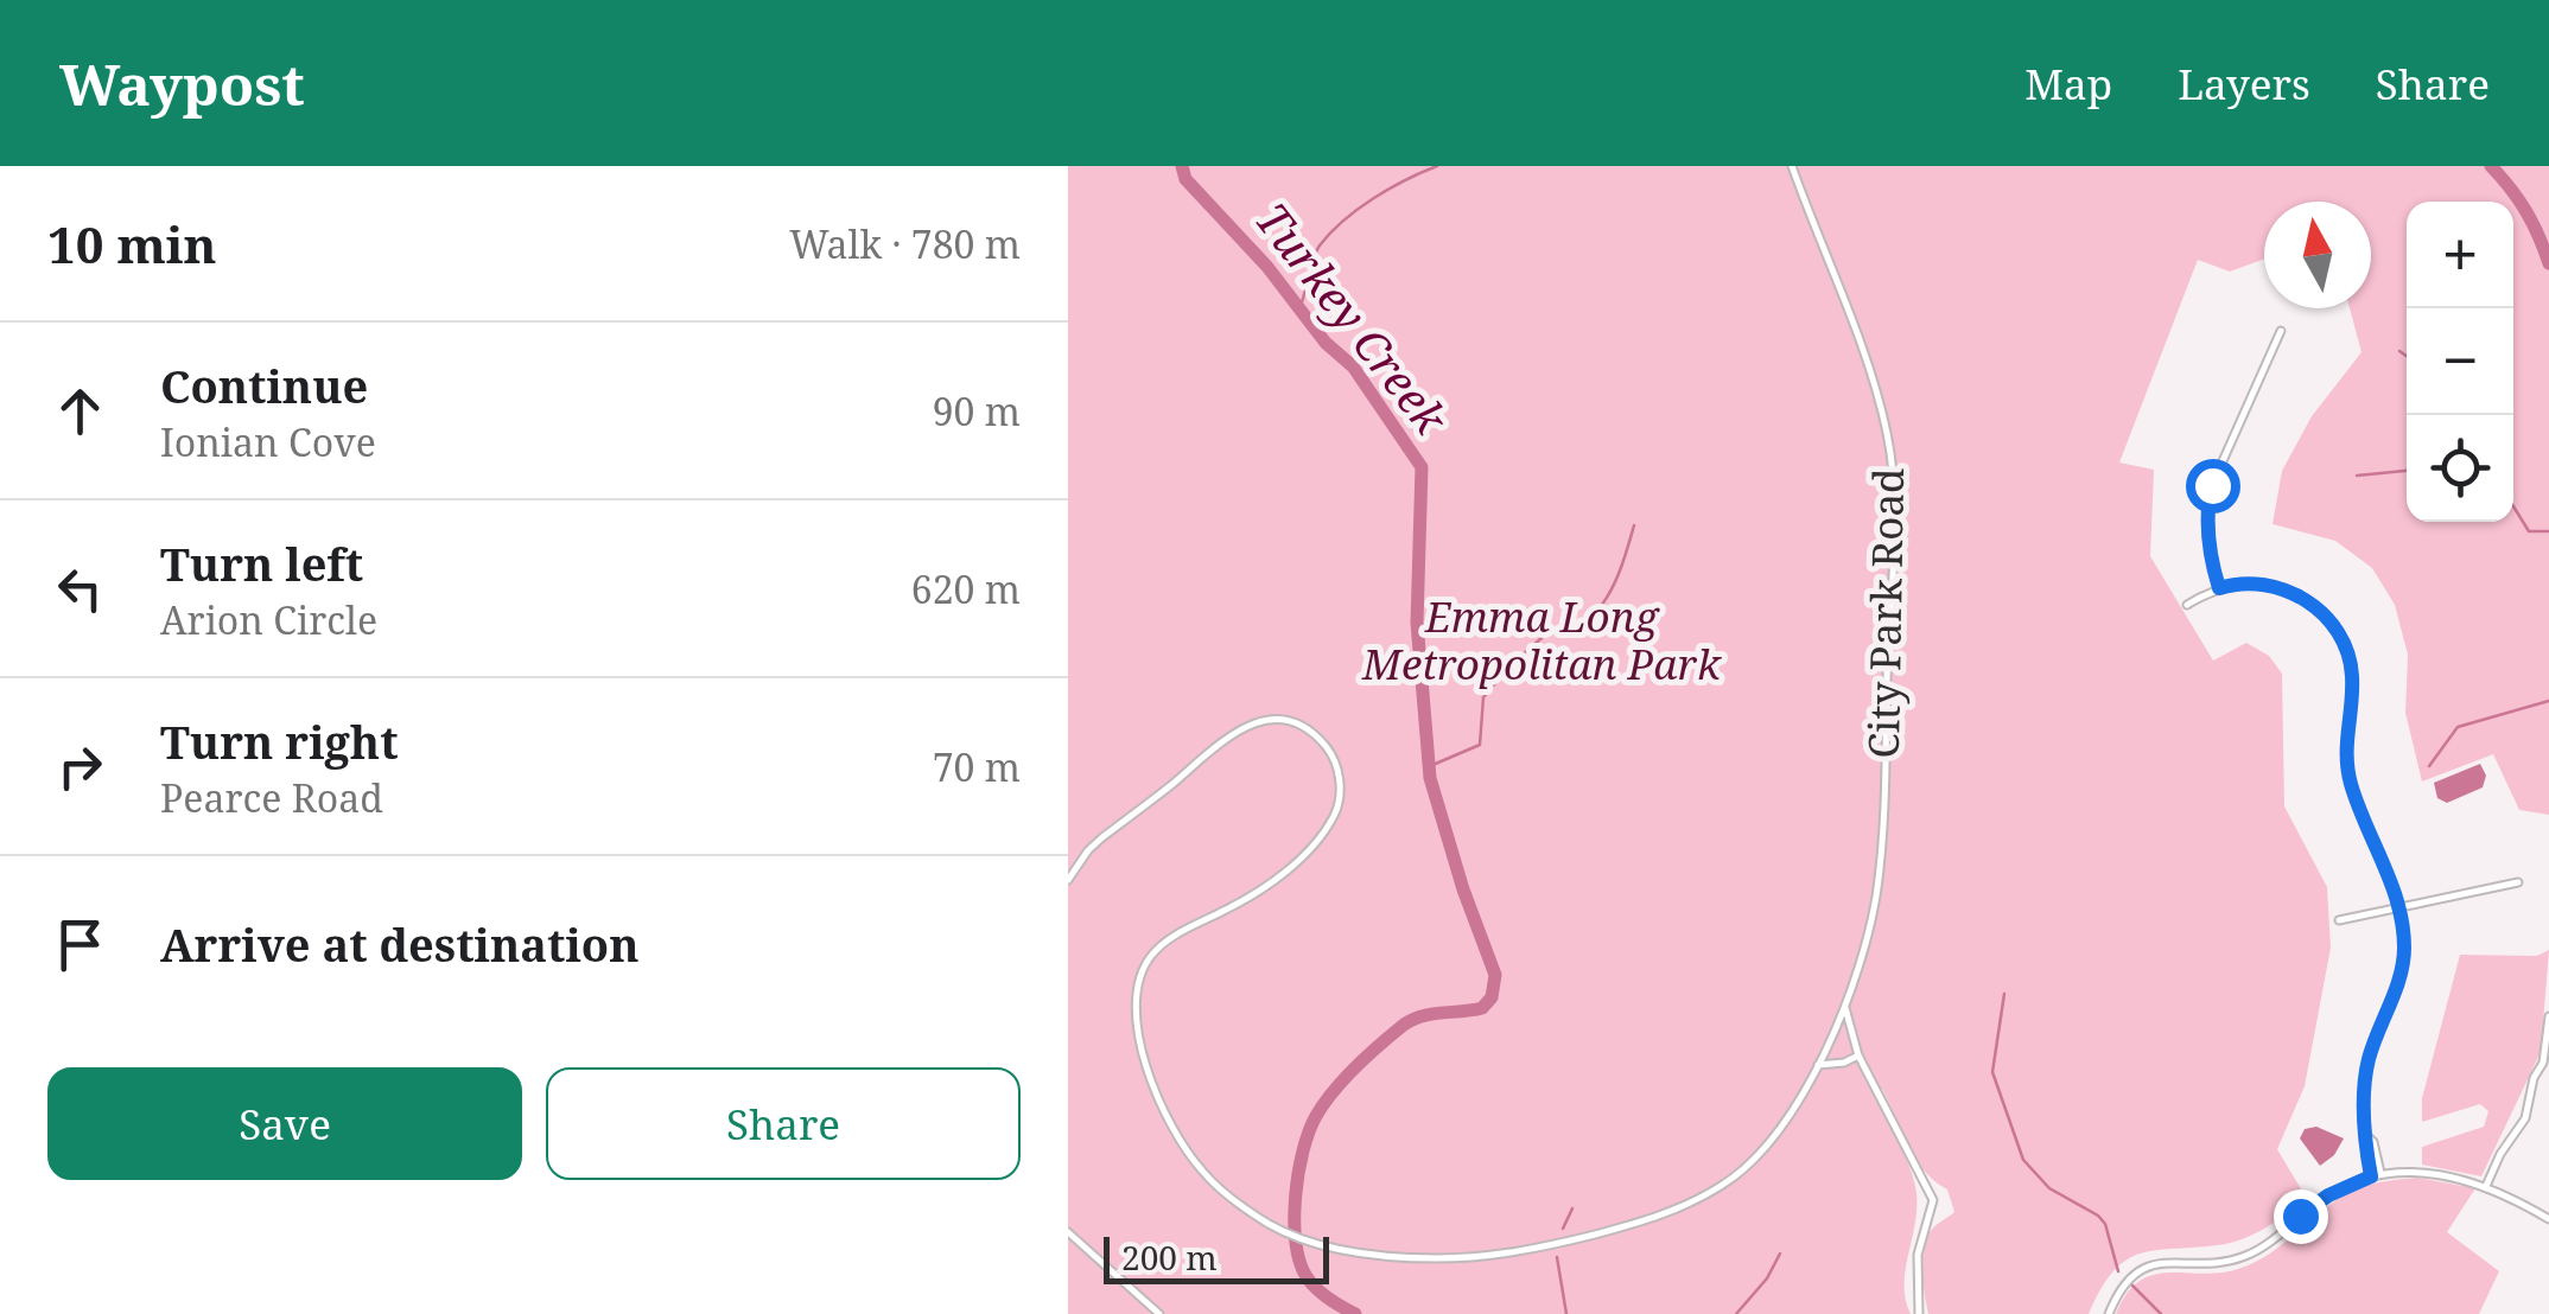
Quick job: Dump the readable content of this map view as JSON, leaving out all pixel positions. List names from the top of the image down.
{
  "streets": {
    "street": ["City Park Road"]
  },
  "water": ["Turkey Creek"],
  "parks": ["Emma Long Metropolitan Park"],
  "scale_bar": "200 m",
  "north": "top",
  "page": {
    "header": "Waypost",
    "nav": ["Map", "Layers", "Share"],
    "heading": ["10 min", "Walk · 780 m"],
    "map_buttons": ["+", "−"],
    "list": [
      ["Continue", "Ionian Cove", "90 m"],
      ["Turn left", "Arion Circle", "620 m"],
      ["Turn right", "Pearce Road", "70 m"],
      "Arrive at destination"
    ],
    "buttons": ["Save", "Share"],
    "scale": "200 m"
  }
}
